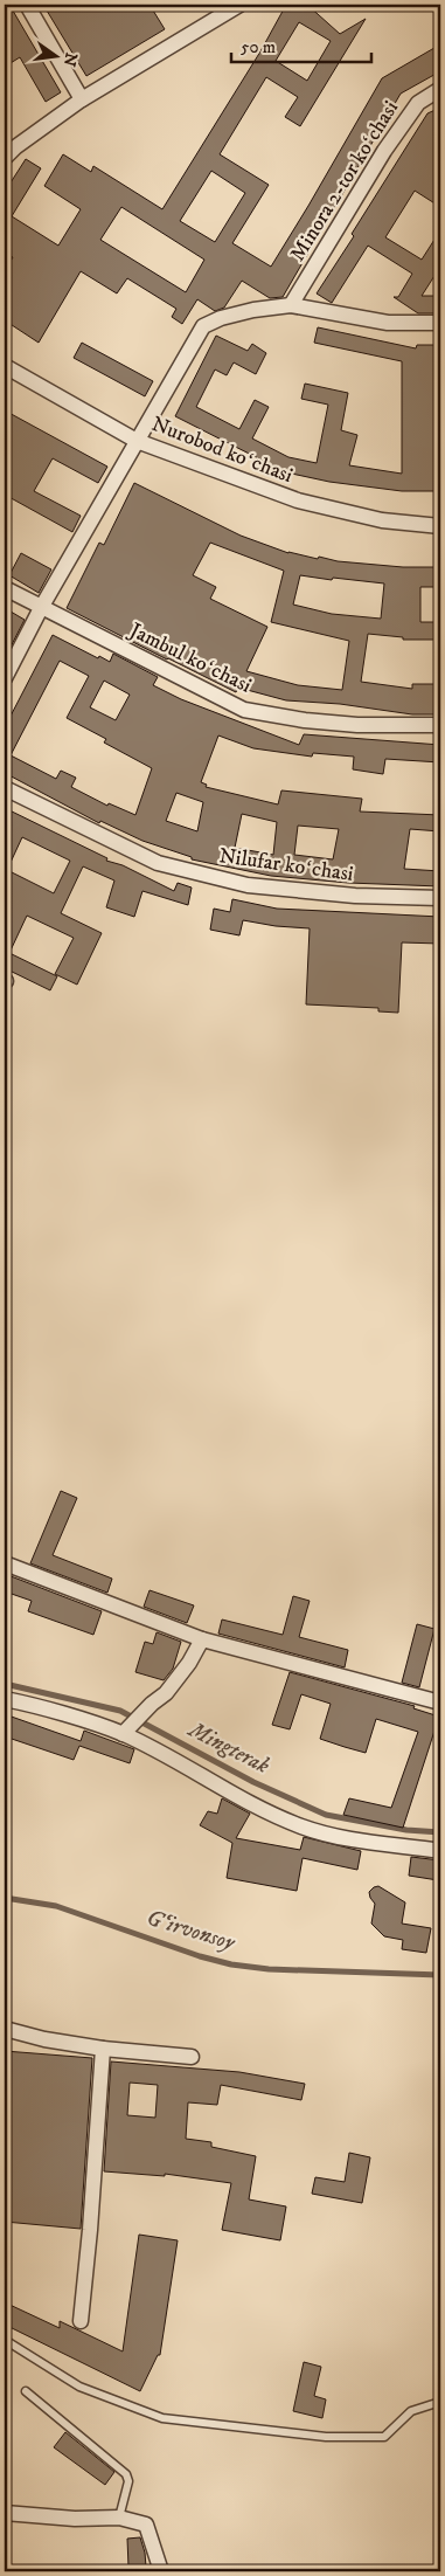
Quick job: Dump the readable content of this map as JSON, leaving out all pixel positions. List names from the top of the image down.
{
  "streets": {
    "street": [
      "Minora 2-tor koʻchasi",
      "Nurobod koʻchasi",
      "Jambul koʻchasi",
      "Nilufar koʻchasi"
    ]
  },
  "water": ["Mingterak", "G‘irvonsoy"],
  "scale_bar": "50 m",
  "north": "right"
}
